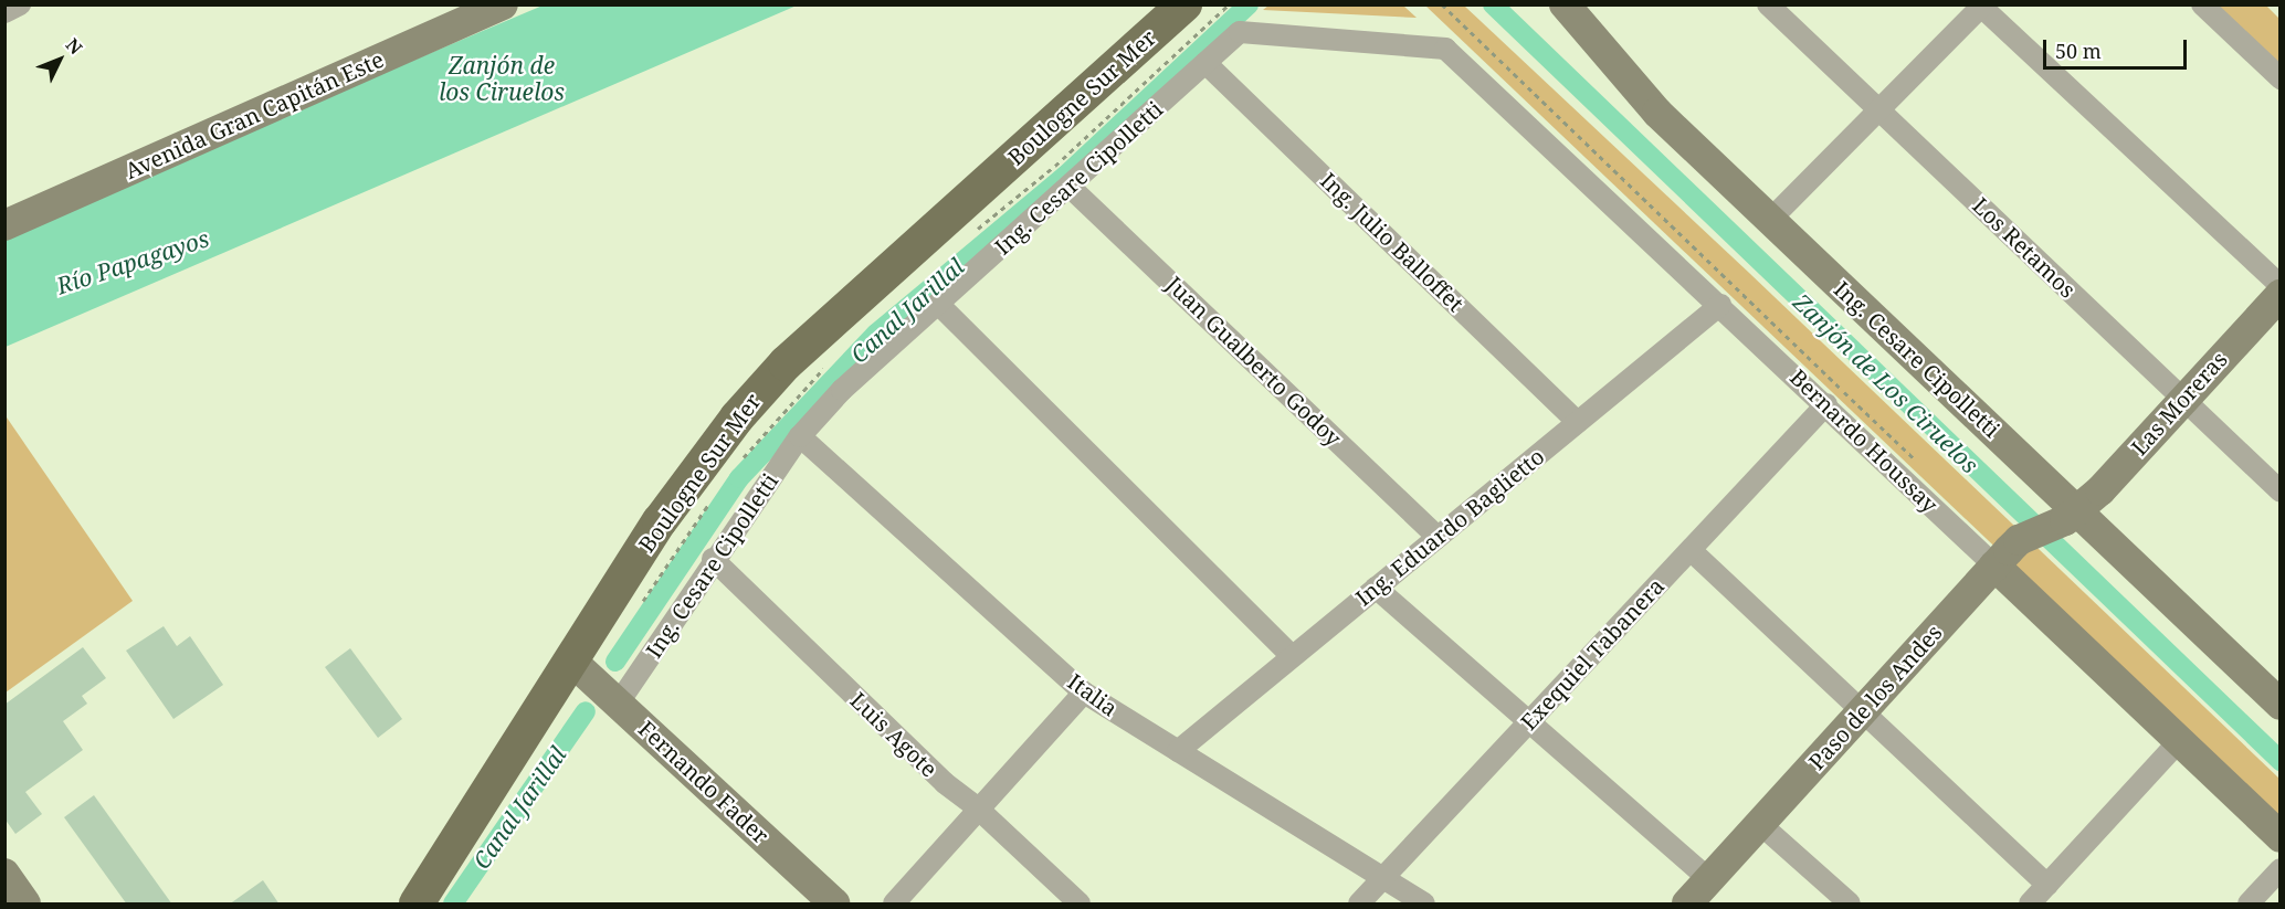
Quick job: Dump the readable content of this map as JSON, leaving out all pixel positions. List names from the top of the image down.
{
  "streets": {
    "main road": ["Boulogne Sur Mer"],
    "street": [
      "Avenida Gran Capitán Este",
      "Ing. Cesare Cipolletti",
      "Ing. Julio Balloffet",
      "Los Retamos",
      "Juan Gualberto Godoy",
      "Las Moreras",
      "Bernardo Houssay",
      "Ing. Eduardo Baglietto",
      "Exequiel Tabanera",
      "Italia",
      "Paso de los Andes",
      "Luis Agote",
      "Fernando Fader"
    ]
  },
  "crossings": [
    ["Boulogne Sur Mer", "Fernando Fader"],
    ["Ing. Cesare Cipolletti", "Ing. Julio Balloffet"],
    ["Ing. Cesare Cipolletti", "Juan Gualberto Godoy"],
    ["Ing. Cesare Cipolletti", "Las Moreras"],
    ["Ing. Cesare Cipolletti", "Bernardo Houssay"],
    ["Ing. Cesare Cipolletti", "Italia"],
    ["Ing. Cesare Cipolletti", "Paso de los Andes"],
    ["Ing. Cesare Cipolletti", "Luis Agote"],
    ["Ing. Cesare Cipolletti", "Fernando Fader"],
    ["Ing. Julio Balloffet", "Ing. Eduardo Baglietto"],
    ["Los Retamos", "Las Moreras"],
    ["Juan Gualberto Godoy", "Ing. Eduardo Baglietto"],
    ["Las Moreras", "Paso de los Andes"],
    ["Bernardo Houssay", "Ing. Eduardo Baglietto"],
    ["Bernardo Houssay", "Exequiel Tabanera"],
    ["Bernardo Houssay", "Paso de los Andes"],
    ["Ing. Eduardo Baglietto", "Italia"],
    ["Exequiel Tabanera", "Italia"]
  ],
  "water": [
    "Zanjón de los Ciruelos",
    "Río Papagayos",
    "Canal Jarillal",
    "Zanjón de Los Ciruelos"
  ],
  "scale_bar": "50 m",
  "north": "top right"
}
